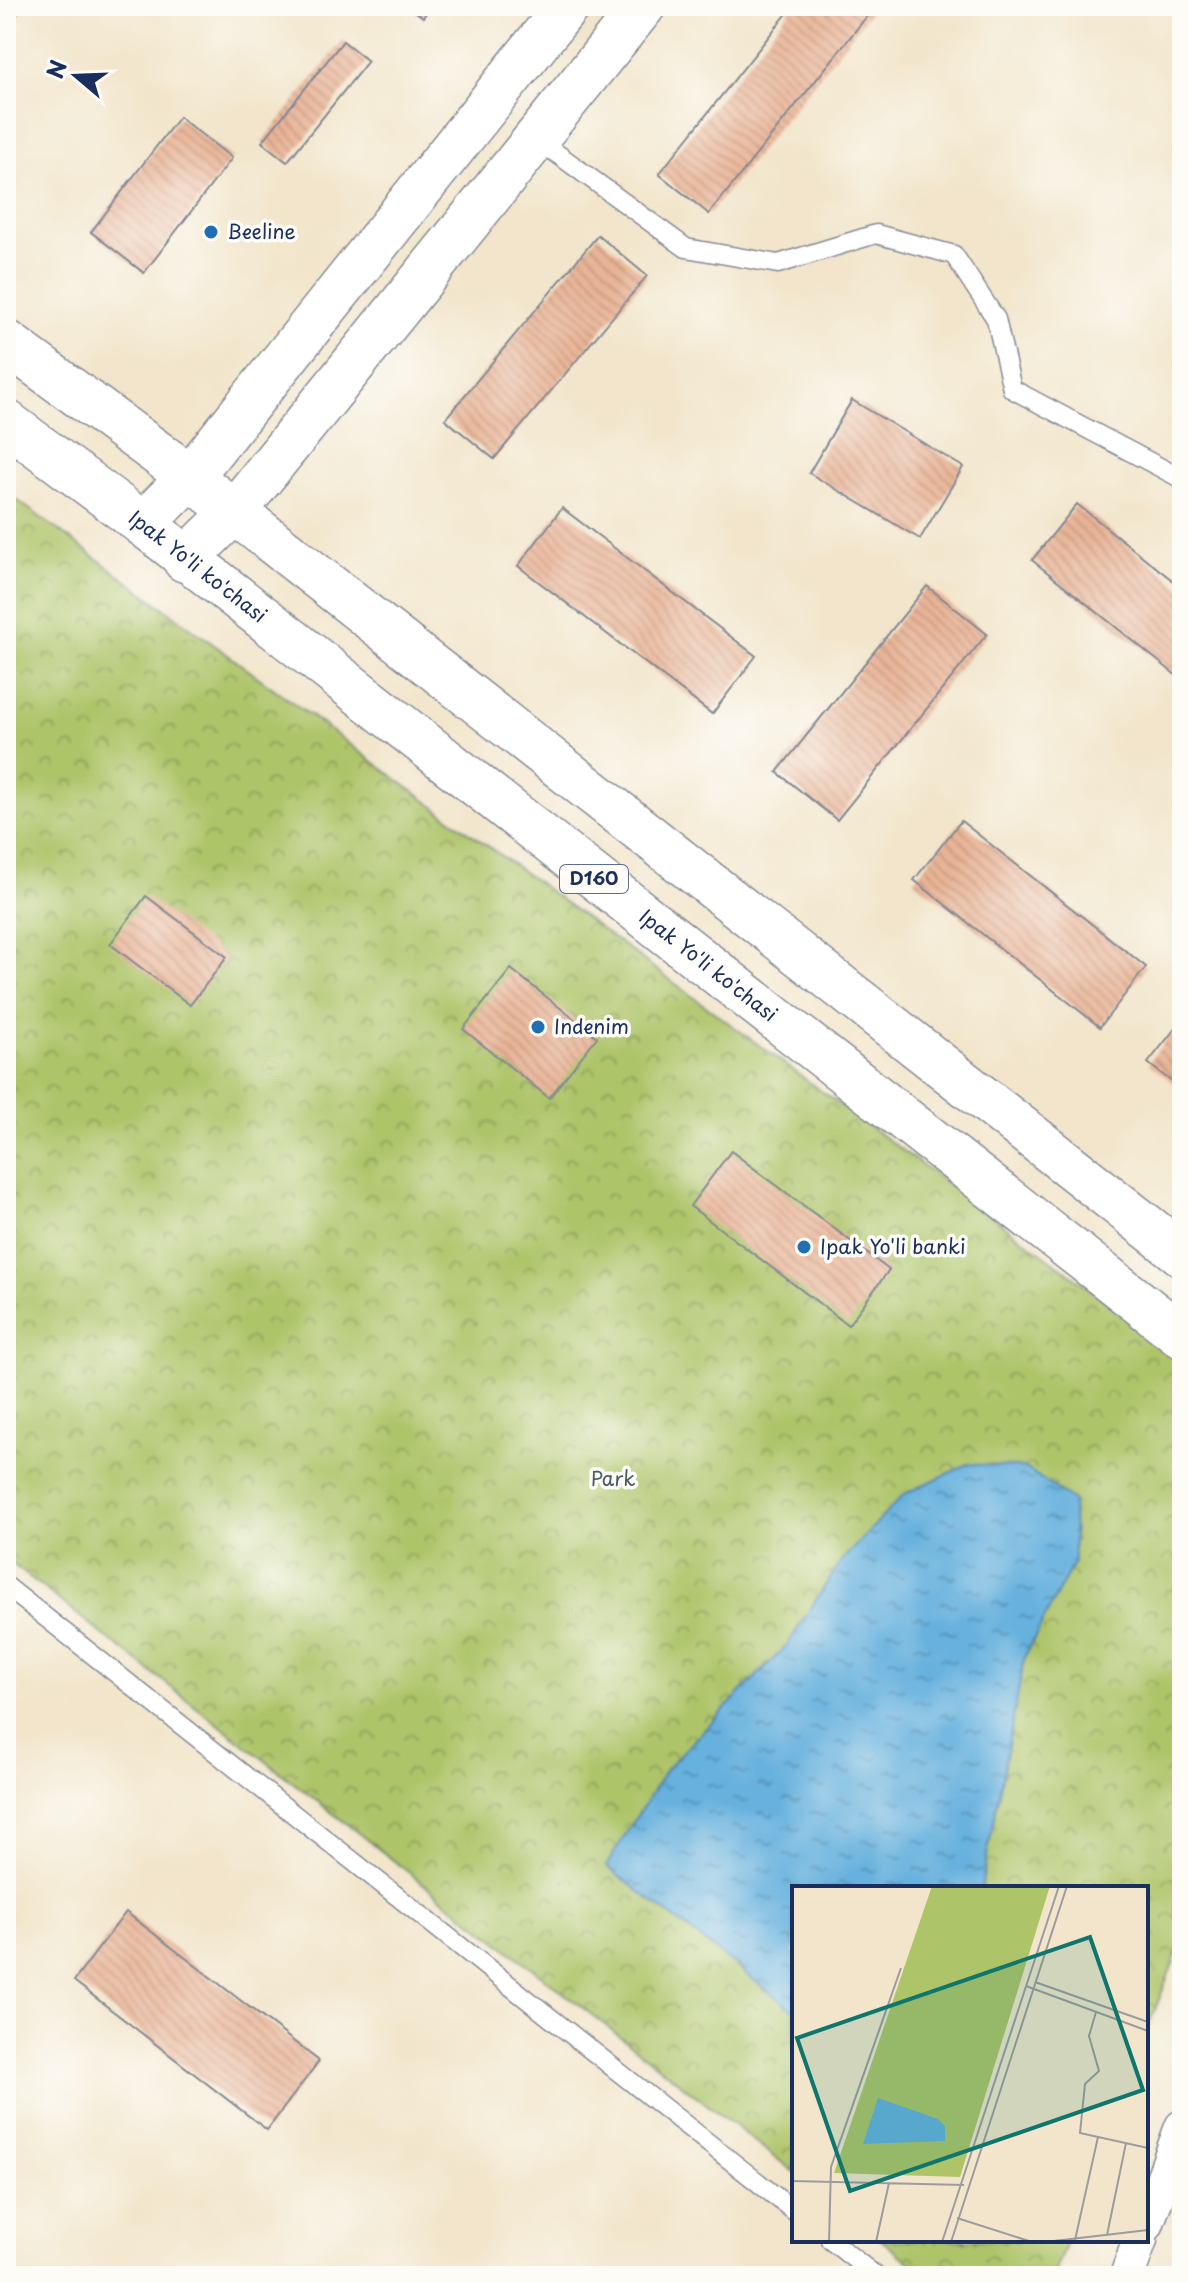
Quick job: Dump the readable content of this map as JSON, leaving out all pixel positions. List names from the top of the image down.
{
  "streets": {
    "main road": ["Ipak Yo'li ko'chasi", "D160"]
  },
  "parks": ["Park"],
  "places": ["Beeline", "Indenim", "Ipak Yo'li banki"],
  "north": "left"
}
